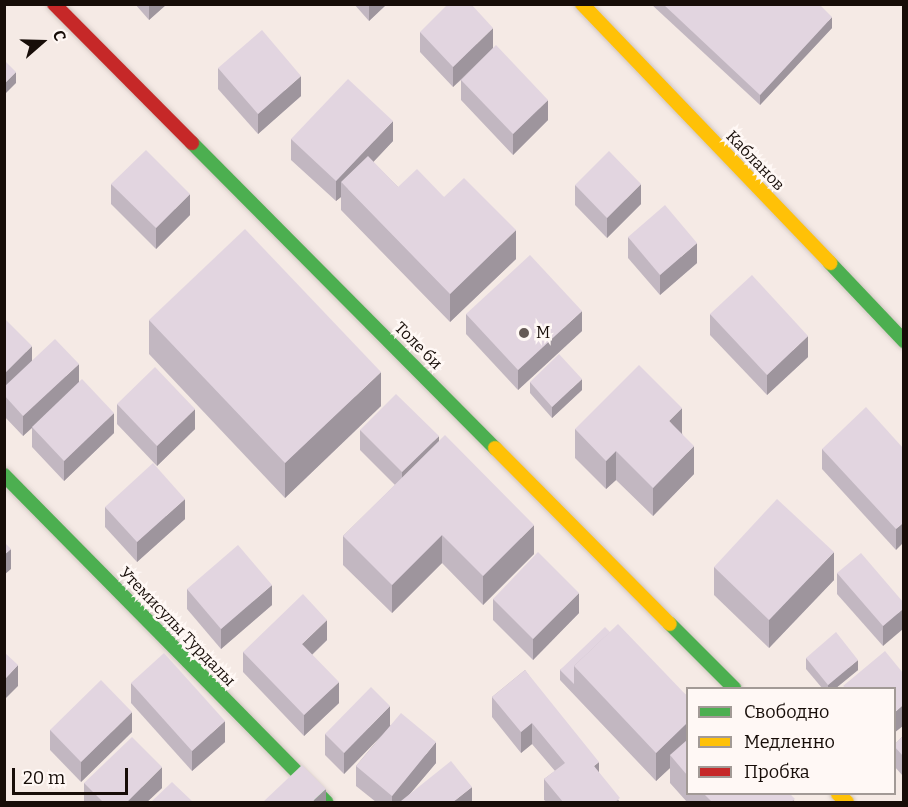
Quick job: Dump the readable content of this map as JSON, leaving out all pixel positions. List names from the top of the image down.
{
  "streets": {
    "main road": ["Кабланов", "Толе би", "Утемисулы Турдалы"]
  },
  "places": ["M"],
  "legend": ["Свободно", "Медленно", "Пробка"],
  "scale_bar": "20 m",
  "north": "right"
}
